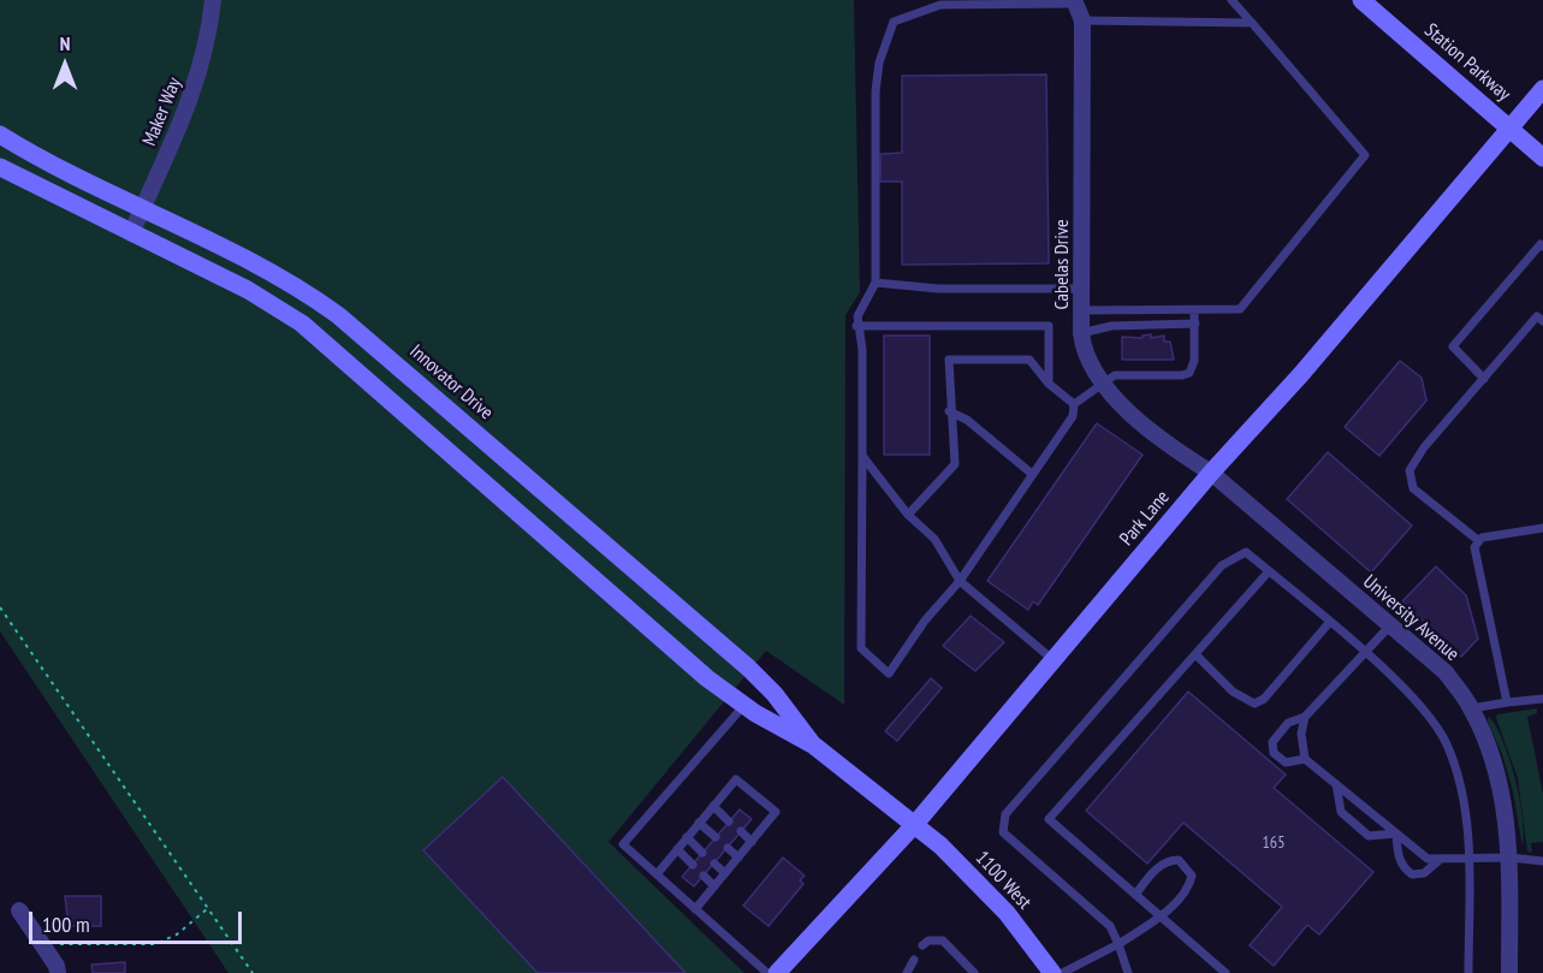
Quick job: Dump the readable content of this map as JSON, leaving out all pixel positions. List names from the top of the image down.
{
  "streets": {
    "main road": [
      "Station Parkway",
      "Innovator Drive",
      "Park Lane",
      "1100 West"
    ],
    "street": ["Maker Way", "Cabelas Drive", "University Avenue"]
  },
  "crossings": [
    ["Station Parkway", "Park Lane"],
    ["Maker Way", "Innovator Drive"],
    ["Cabelas Drive", "Park Lane"],
    ["Cabelas Drive", "University Avenue"],
    ["Innovator Drive", "Park Lane"],
    ["Innovator Drive", "1100 West"],
    ["Park Lane", "University Avenue"],
    ["Park Lane", "1100 West"]
  ],
  "house_numbers": ["165"],
  "scale_bar": "100 m",
  "north": "top"
}
